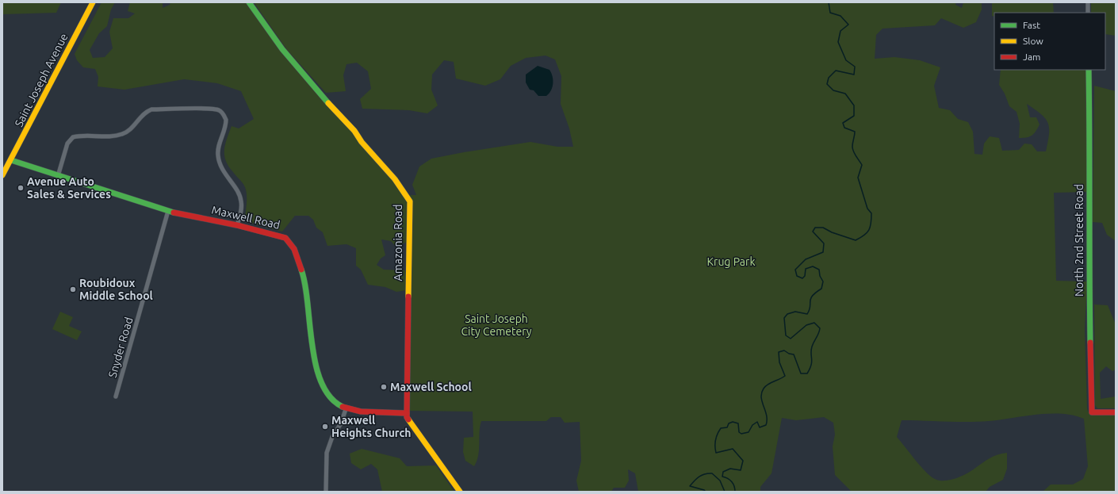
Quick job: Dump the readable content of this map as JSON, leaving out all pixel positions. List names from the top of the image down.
{
  "streets": {
    "street": [
      "Saint Joseph Avenue",
      "Maxwell Road",
      "North 2nd Street Road",
      "Amazonia Road",
      "Snyder Road"
    ]
  },
  "crossings": [
    ["Saint Joseph Avenue", "Maxwell Road"],
    ["Maxwell Road", "Snyder Road"]
  ],
  "parks": ["Krug Park", "Saint Joseph City Cemetery"],
  "places": [
    "Avenue Auto Sales & Services",
    "Roubidoux Middle School",
    "Maxwell School",
    "Maxwell Heights Church"
  ],
  "legend": ["Fast", "Slow", "Jam"]
}
